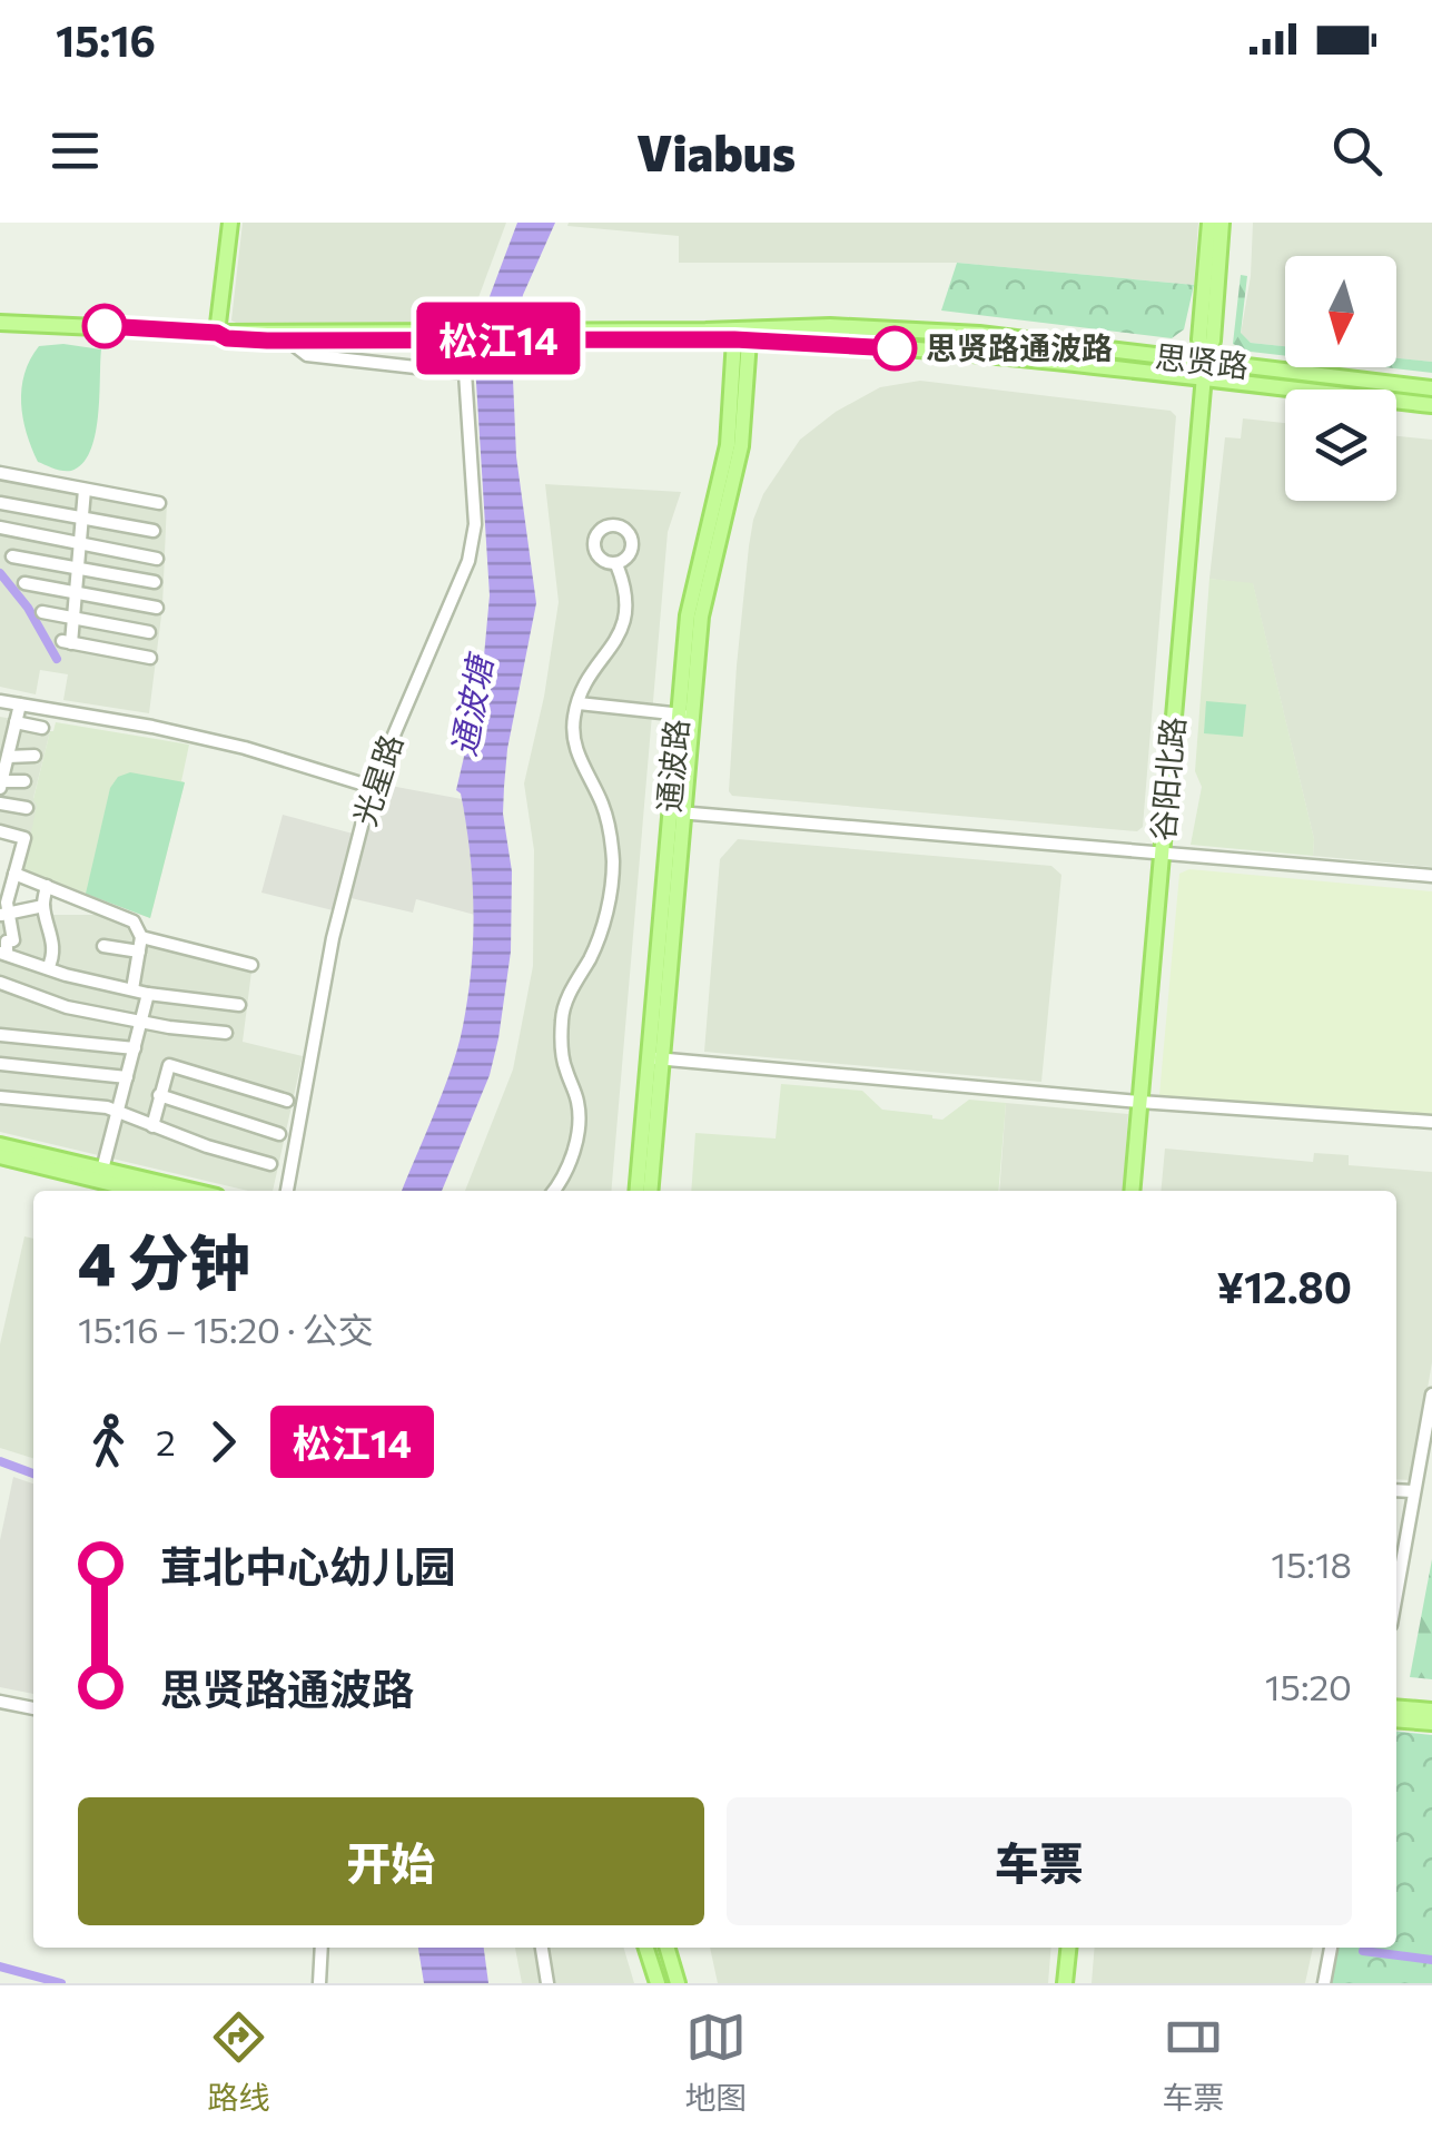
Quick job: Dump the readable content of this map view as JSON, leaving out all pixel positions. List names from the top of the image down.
{
  "streets": {
    "main road": ["思贤路", "通波路", "谷阳北路"],
    "street": ["光星路"]
  },
  "crossings": [
    ["思贤路", "通波路"],
    ["思贤路", "谷阳北路"]
  ],
  "water": ["通波塘"],
  "places": ["思贤路通波路"],
  "lines": ["bus line 松江14"],
  "north": "bottom",
  "page": {
    "status": "15:16",
    "header": "Viabus",
    "on_map": "松江14",
    "heading": ["4 分钟", "15:16 – 15:20 · 公交", "¥12.80"],
    "legs": ["2", "松江14"],
    "list": [
      {
        "name": "茸北中心幼儿园",
        "value": "15:18"
      },
      {
        "name": "思贤路通波路",
        "value": "15:20"
      }
    ],
    "buttons": ["开始", "车票"],
    "tabs": ["路线", "地图", "车票"]
  }
}
